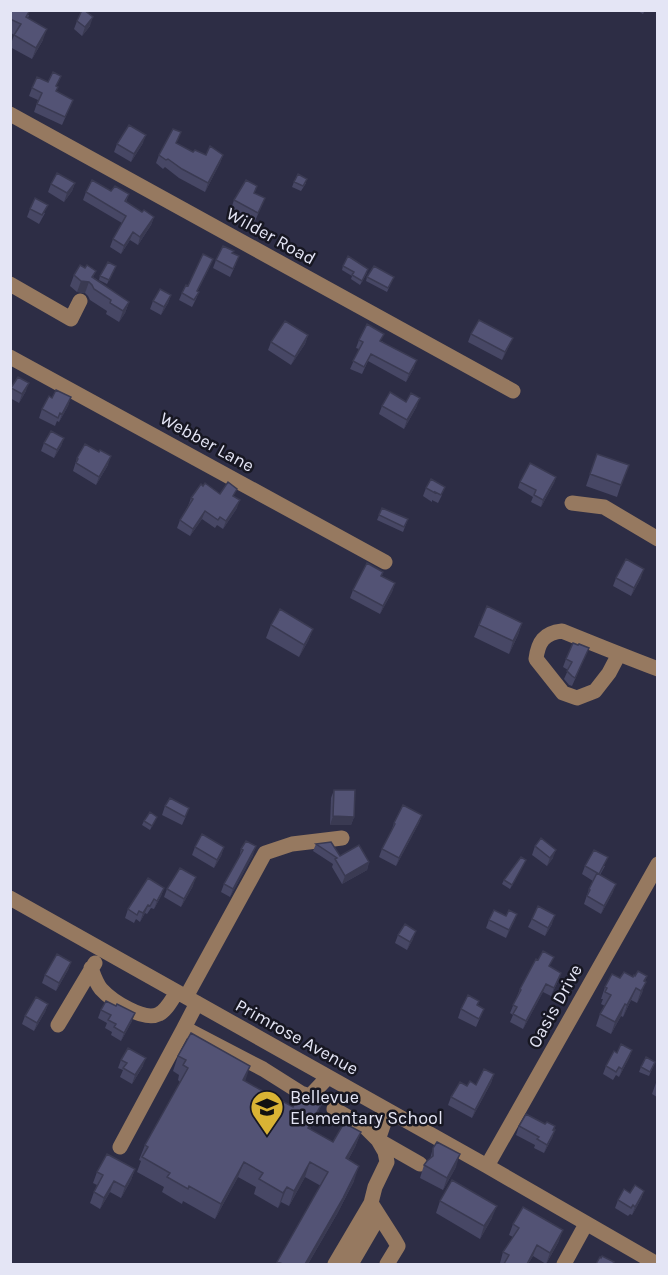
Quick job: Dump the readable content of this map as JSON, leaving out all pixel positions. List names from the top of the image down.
{
  "streets": {
    "street": [
      "Wilder Road",
      "Webber Lane",
      "Oasis Drive",
      "Primrose Avenue"
    ]
  },
  "crossings": [
    ["Oasis Drive", "Primrose Avenue"]
  ],
  "places": {
    "school or university": ["Bellevue Elementary School"]
  }
}
